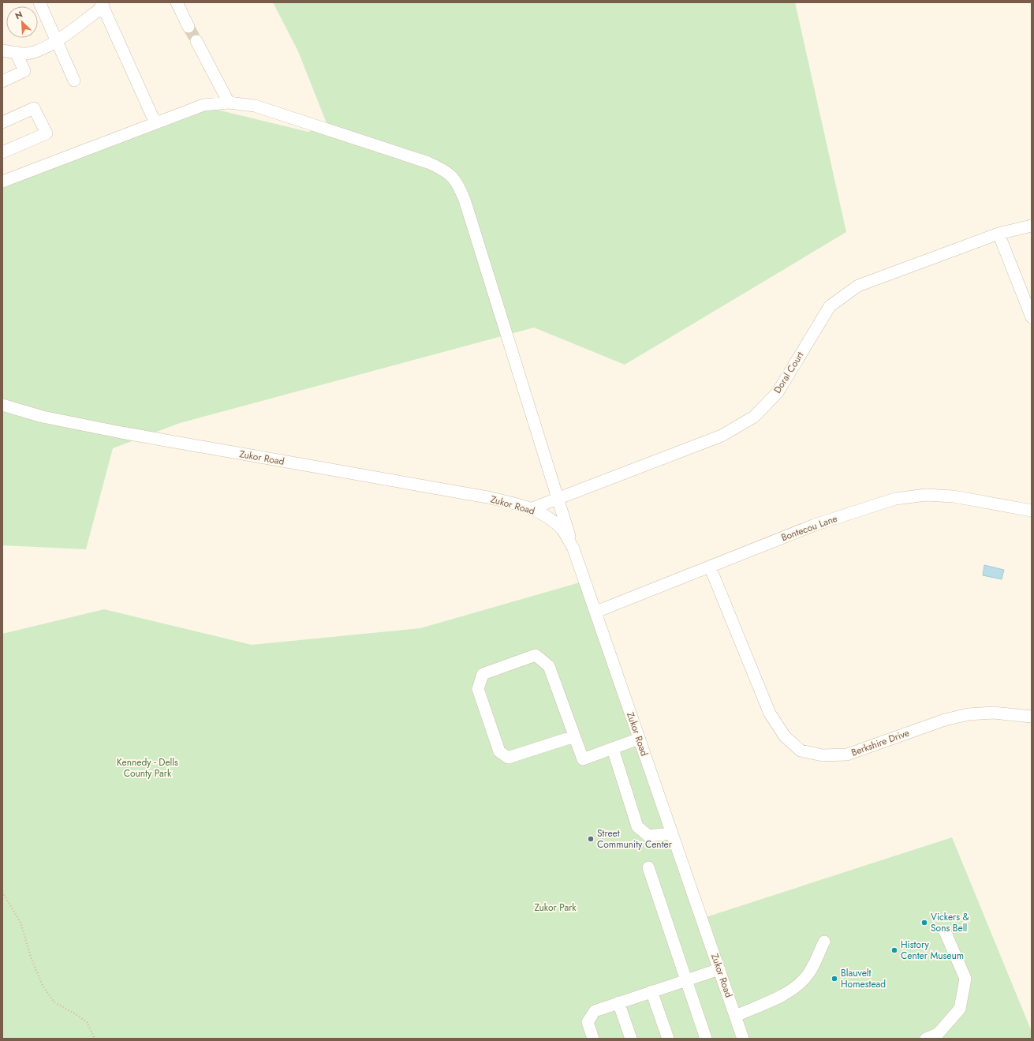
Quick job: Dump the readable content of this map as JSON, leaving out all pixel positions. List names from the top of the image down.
{
  "streets": {
    "street": [
      "Doral Court",
      "Zukor Road",
      "Bontecou Lane",
      "Berkshire Drive"
    ]
  },
  "crossings": [
    ["Doral Court", "Zukor Road"],
    ["Zukor Road", "Bontecou Lane"],
    ["Bontecou Lane", "Berkshire Drive"]
  ],
  "parks": ["Kennedy - Dells County Park", "Zukor Park"],
  "places": [
    "Street Community Center",
    "Vickers & Sons Bell",
    "History Center Museum",
    "Blauvelt Homestead"
  ],
  "north": "top left"
}
